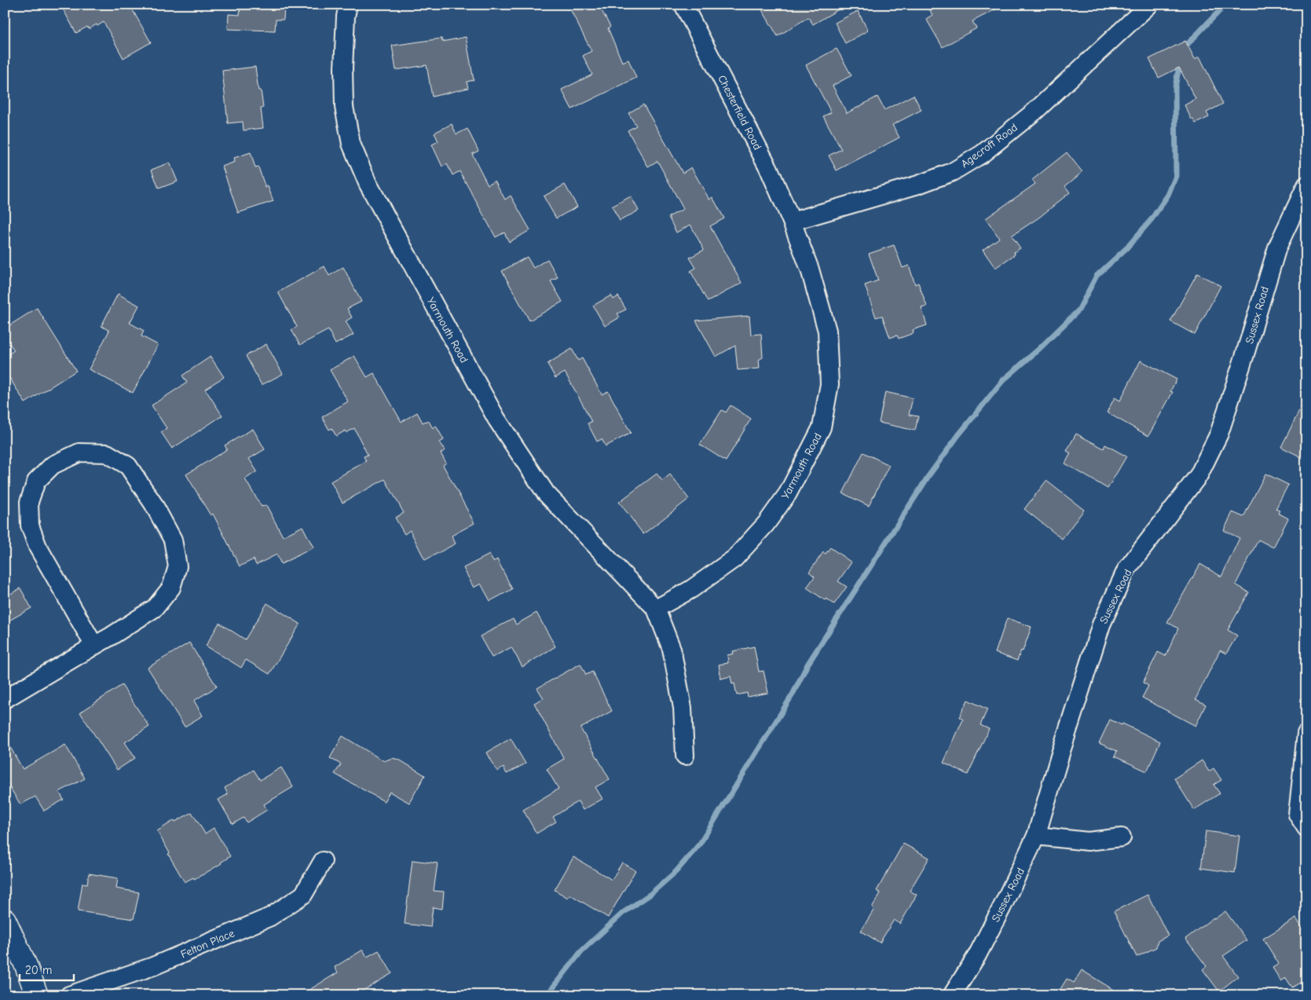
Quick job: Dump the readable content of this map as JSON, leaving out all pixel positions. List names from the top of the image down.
{
  "streets": {
    "street": [
      "Chesterfield Road",
      "Agecroft Road",
      "Sussex Road",
      "Yarmouth Road",
      "Felton Place"
    ]
  },
  "crossings": [
    ["Chesterfield Road", "Agecroft Road"],
    ["Chesterfield Road", "Yarmouth Road"],
    ["Agecroft Road", "Yarmouth Road"]
  ],
  "scale_bar": "20 m"
}
